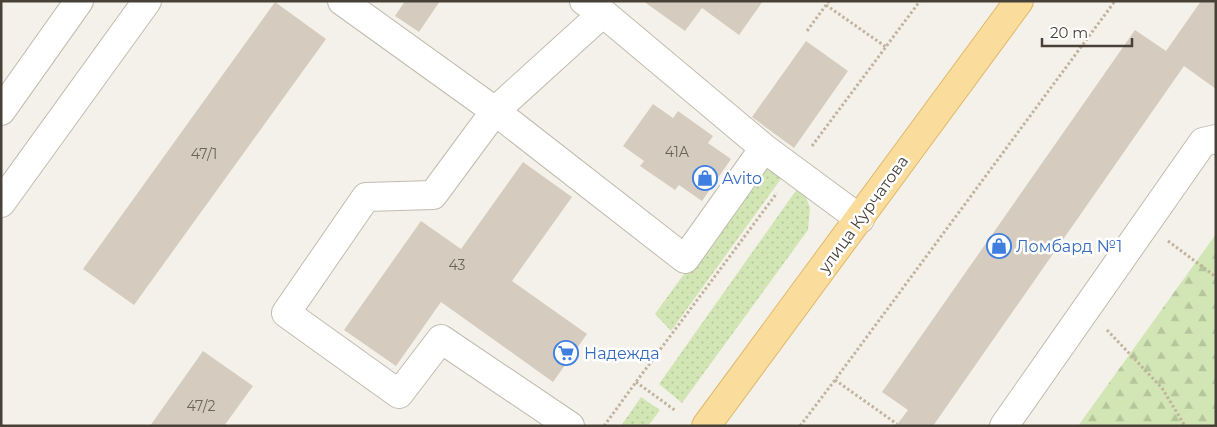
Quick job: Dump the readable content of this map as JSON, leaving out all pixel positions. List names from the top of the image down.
{
  "streets": {
    "main road": ["улица Курчатова"]
  },
  "places": {
    "shop": ["Avito", "Ломбард №1"],
    "supermarket": ["Надежда"]
  },
  "house_numbers": [
    "41А",
    "47/1",
    "43",
    "47/2"
  ],
  "scale_bar": "20 m"
}
